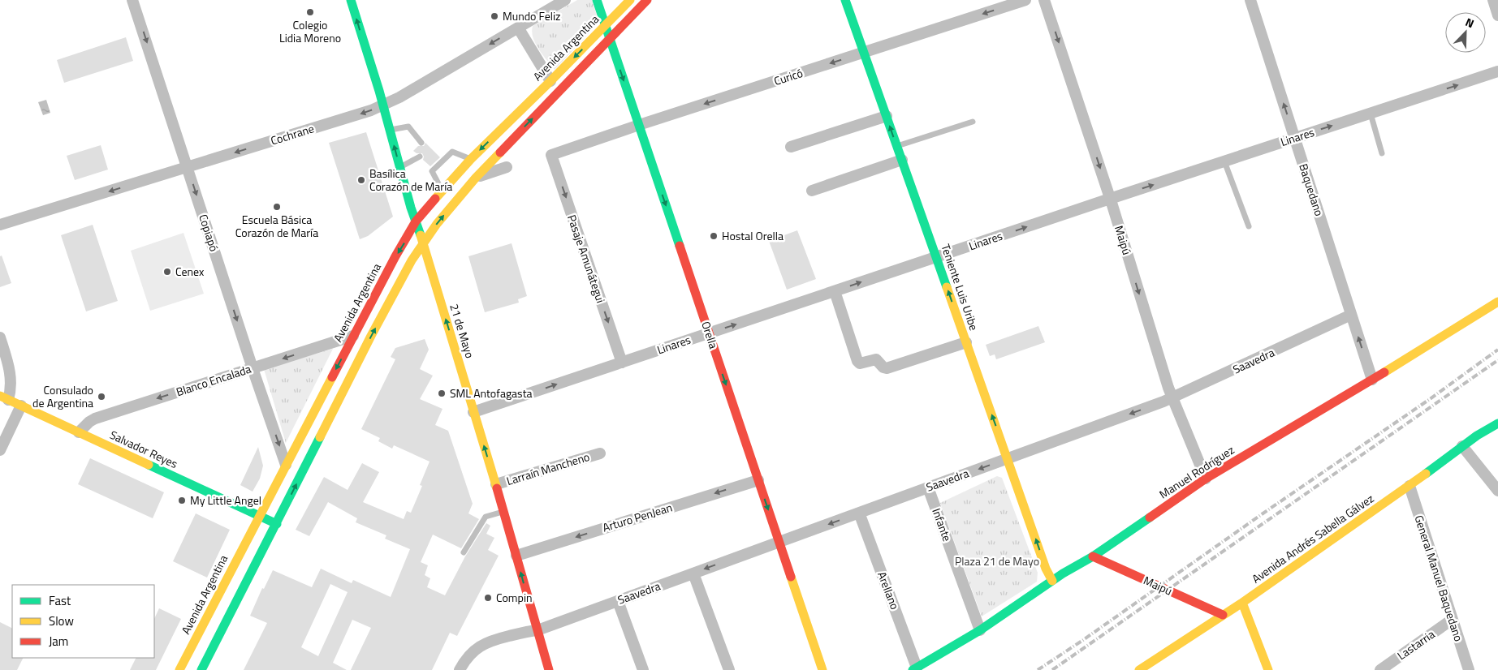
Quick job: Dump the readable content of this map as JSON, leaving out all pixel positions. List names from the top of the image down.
{
  "streets": {
    "street": [
      "Avenida Argentina",
      "Curicó",
      "Cochrane",
      "Linares",
      "Baquedano",
      "Copiapó",
      "Maipú",
      "Pasaje Amunátegui",
      "Teniente Luis Uribe",
      "21 de Mayo",
      "Orella",
      "Saavedra",
      "Blanco Encalada",
      "Salvador Reyes",
      "Larraín Mancheno",
      "Manuel Rodríguez",
      "Arturo PenJean",
      "Infante",
      "Avenida Andrés Sabella Gálvez",
      "General Manuel Baquedano",
      "Arellano",
      "Lastarria"
    ]
  },
  "crossings": [
    ["Avenida Argentina", "Copiapó"],
    ["Avenida Argentina", "21 de Mayo"],
    ["Avenida Argentina", "Orella"],
    ["Avenida Argentina", "Blanco Encalada"],
    ["Avenida Argentina", "Salvador Reyes"],
    ["Curicó", "Pasaje Amunátegui"],
    ["Curicó", "Teniente Luis Uribe"],
    ["Curicó", "Orella"],
    ["Cochrane", "Copiapó"],
    ["Cochrane", "21 de Mayo"],
    ["Linares", "Baquedano"],
    ["Linares", "Maipú"],
    ["Linares", "Pasaje Amunátegui"],
    ["Linares", "Teniente Luis Uribe"],
    ["Linares", "21 de Mayo"],
    ["Linares", "Orella"],
    ["Baquedano", "Saavedra"],
    ["Baquedano", "Manuel Rodríguez"],
    ["Copiapó", "Blanco Encalada"],
    ["Maipú", "Saavedra"],
    ["Maipú", "Manuel Rodríguez"],
    ["Maipú", "Avenida Andrés Sabella Gálvez"],
    ["Teniente Luis Uribe", "Saavedra"],
    ["Teniente Luis Uribe", "Manuel Rodríguez"],
    ["21 de Mayo", "Saavedra"],
    ["21 de Mayo", "Larraín Mancheno"],
    ["21 de Mayo", "Arturo PenJean"],
    ["Orella", "Saavedra"],
    ["Orella", "Arturo PenJean"],
    ["Saavedra", "Infante"],
    ["Saavedra", "Arellano"],
    ["Blanco Encalada", "Salvador Reyes"],
    ["Manuel Rodríguez", "Infante"],
    ["Manuel Rodríguez", "Arellano"],
    ["Avenida Andrés Sabella Gálvez", "General Manuel Baquedano"],
    ["General Manuel Baquedano", "Lastarria"]
  ],
  "one_way": [
    "Curicó",
    "Cochrane",
    "Linares",
    "Baquedano",
    "Copiapó",
    "Maipú",
    "Pasaje Amunátegui",
    "Teniente Luis Uribe",
    "21 de Mayo",
    "Orella",
    "Saavedra",
    "Blanco Encalada",
    "Arturo PenJean"
  ],
  "parks": ["Plaza 21 de Mayo"],
  "places": [
    "Colegio Lidia Moreno",
    "Mundo Feliz",
    "Basílica Corazón de María",
    "Escuela Básica Corazón de María",
    "Hostal Orella",
    "Cenex",
    "SML Antofagasta",
    "Consulado de Argentina",
    "My Little Angel",
    "Compin"
  ],
  "legend": ["Fast", "Slow", "Jam"],
  "north": "top right"
}
